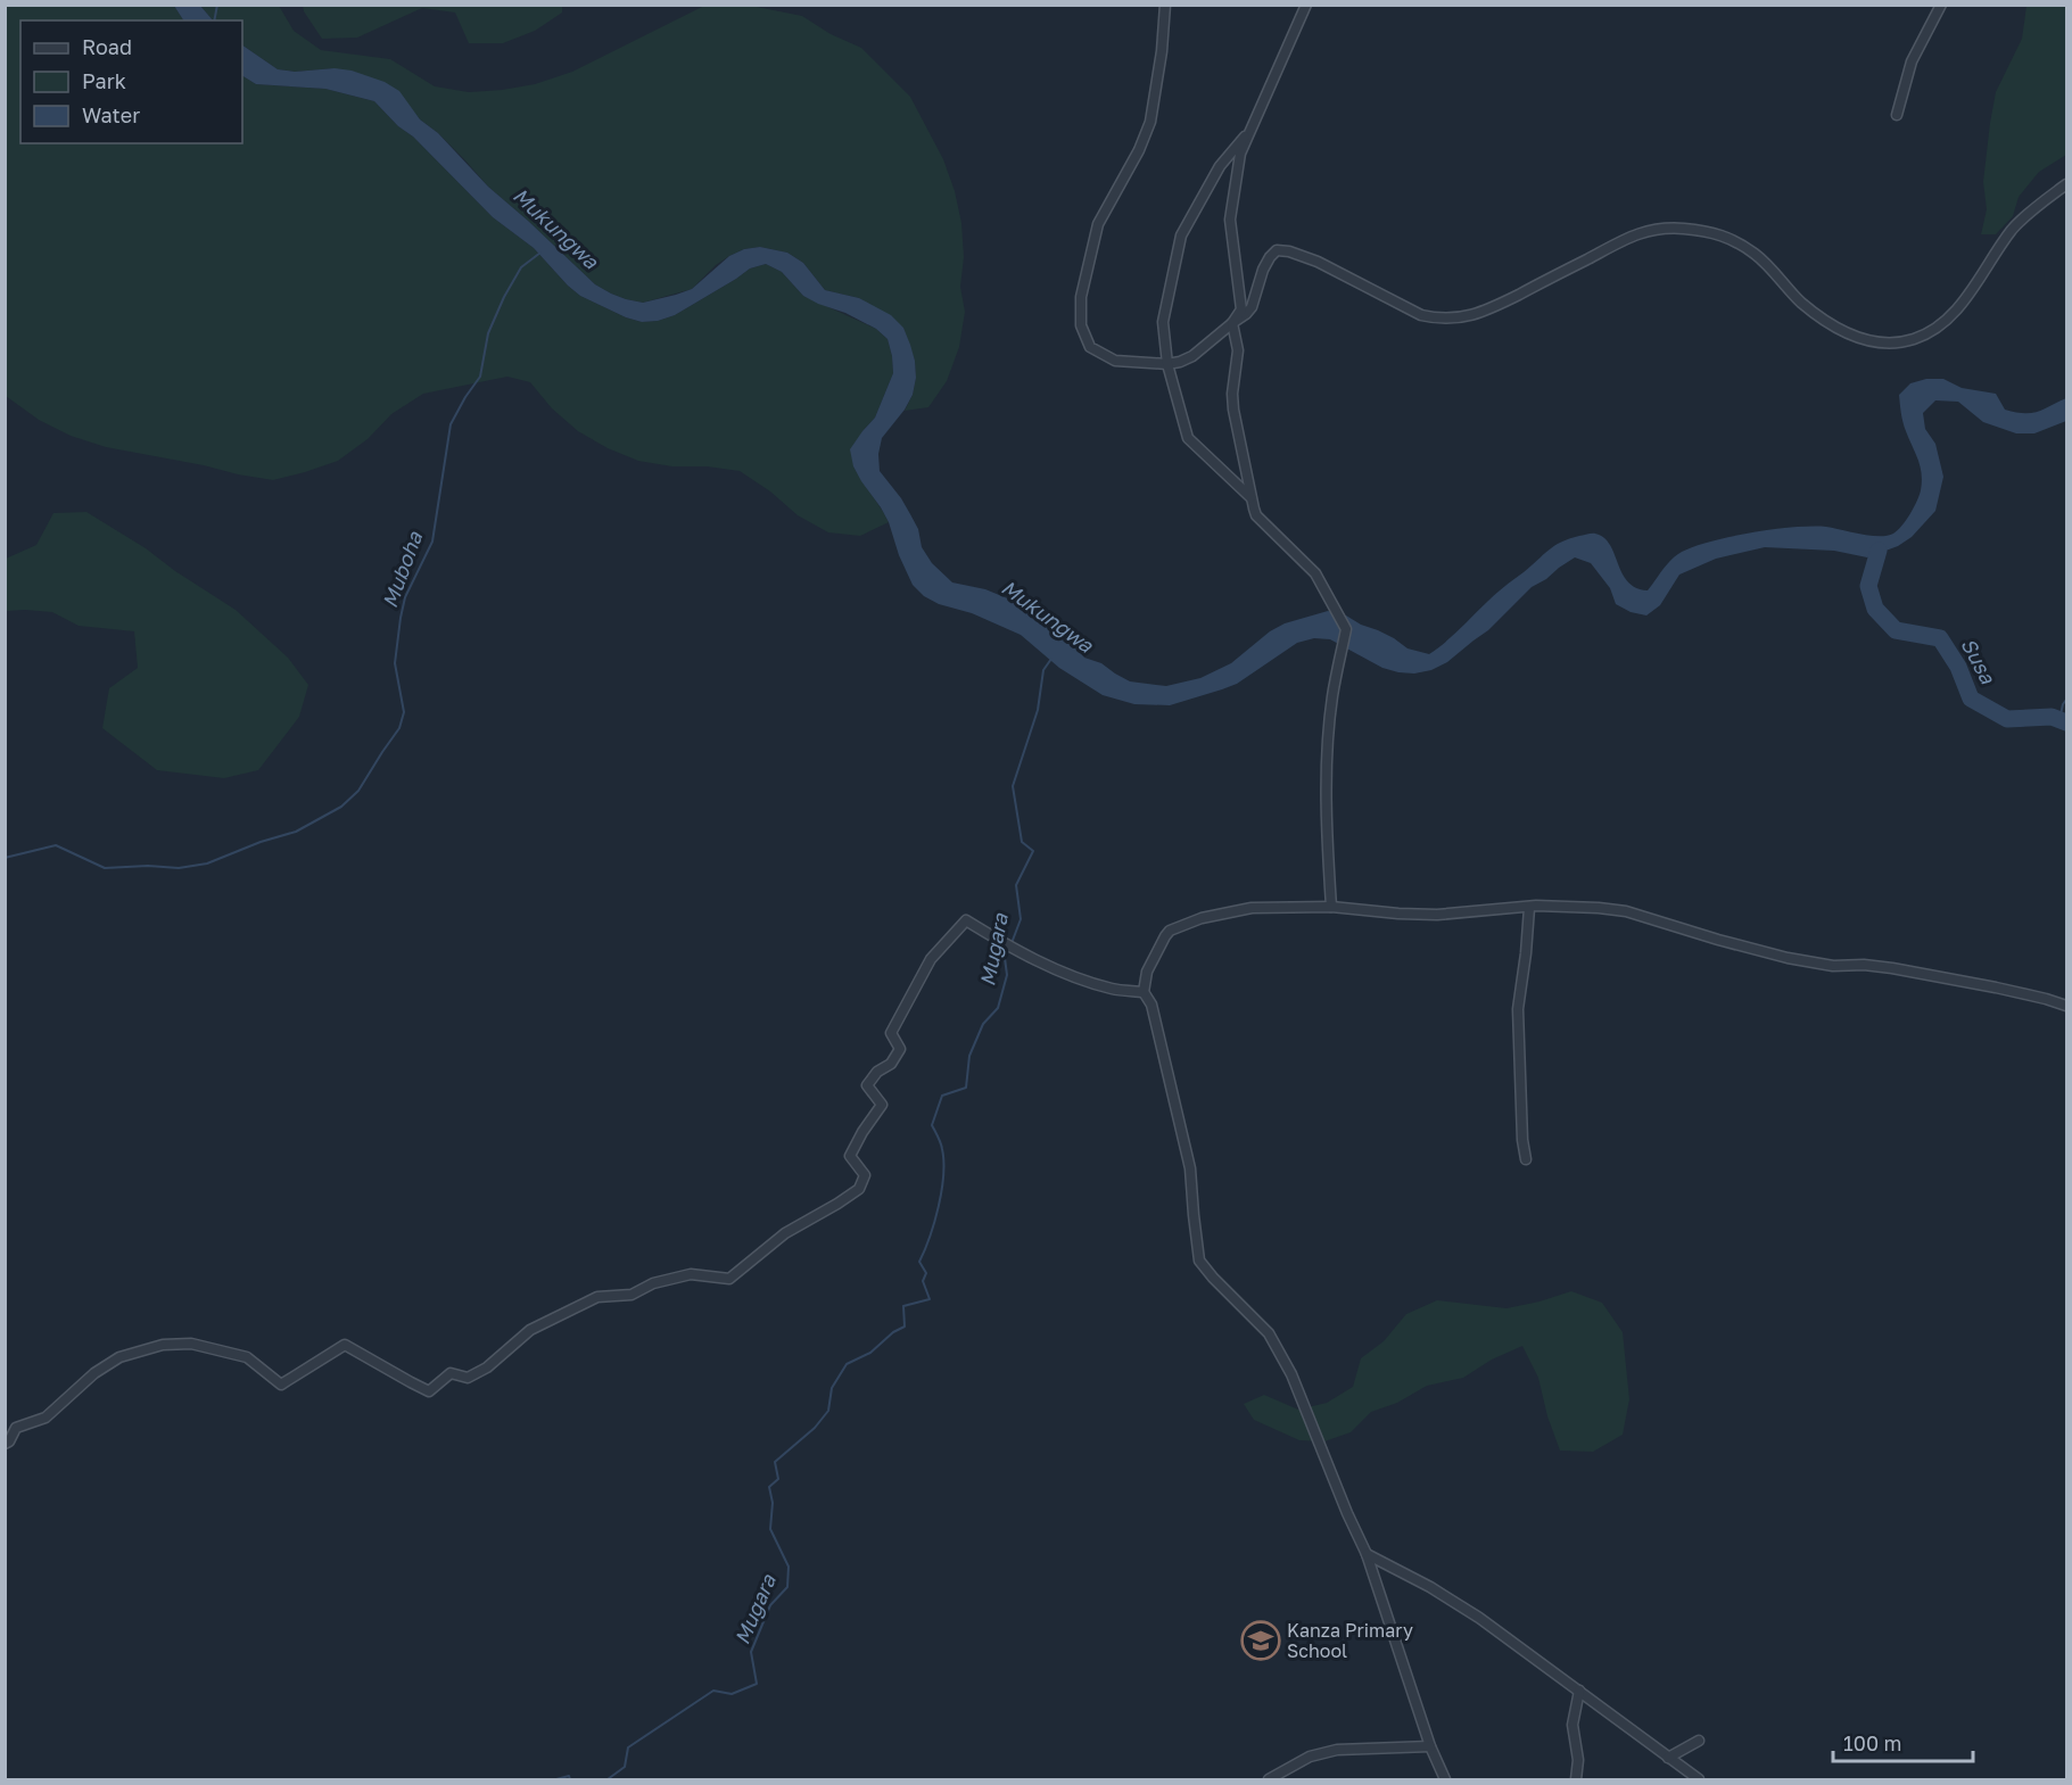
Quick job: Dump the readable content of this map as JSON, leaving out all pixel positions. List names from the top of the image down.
{
  "water": [
    "Mukungwa",
    "Muboha",
    "Susa",
    "Mugara"
  ],
  "places": {
    "school or university": ["Kanza Primary School"]
  },
  "legend": ["Road", "Park", "Water"],
  "scale_bar": "100 m"
}
